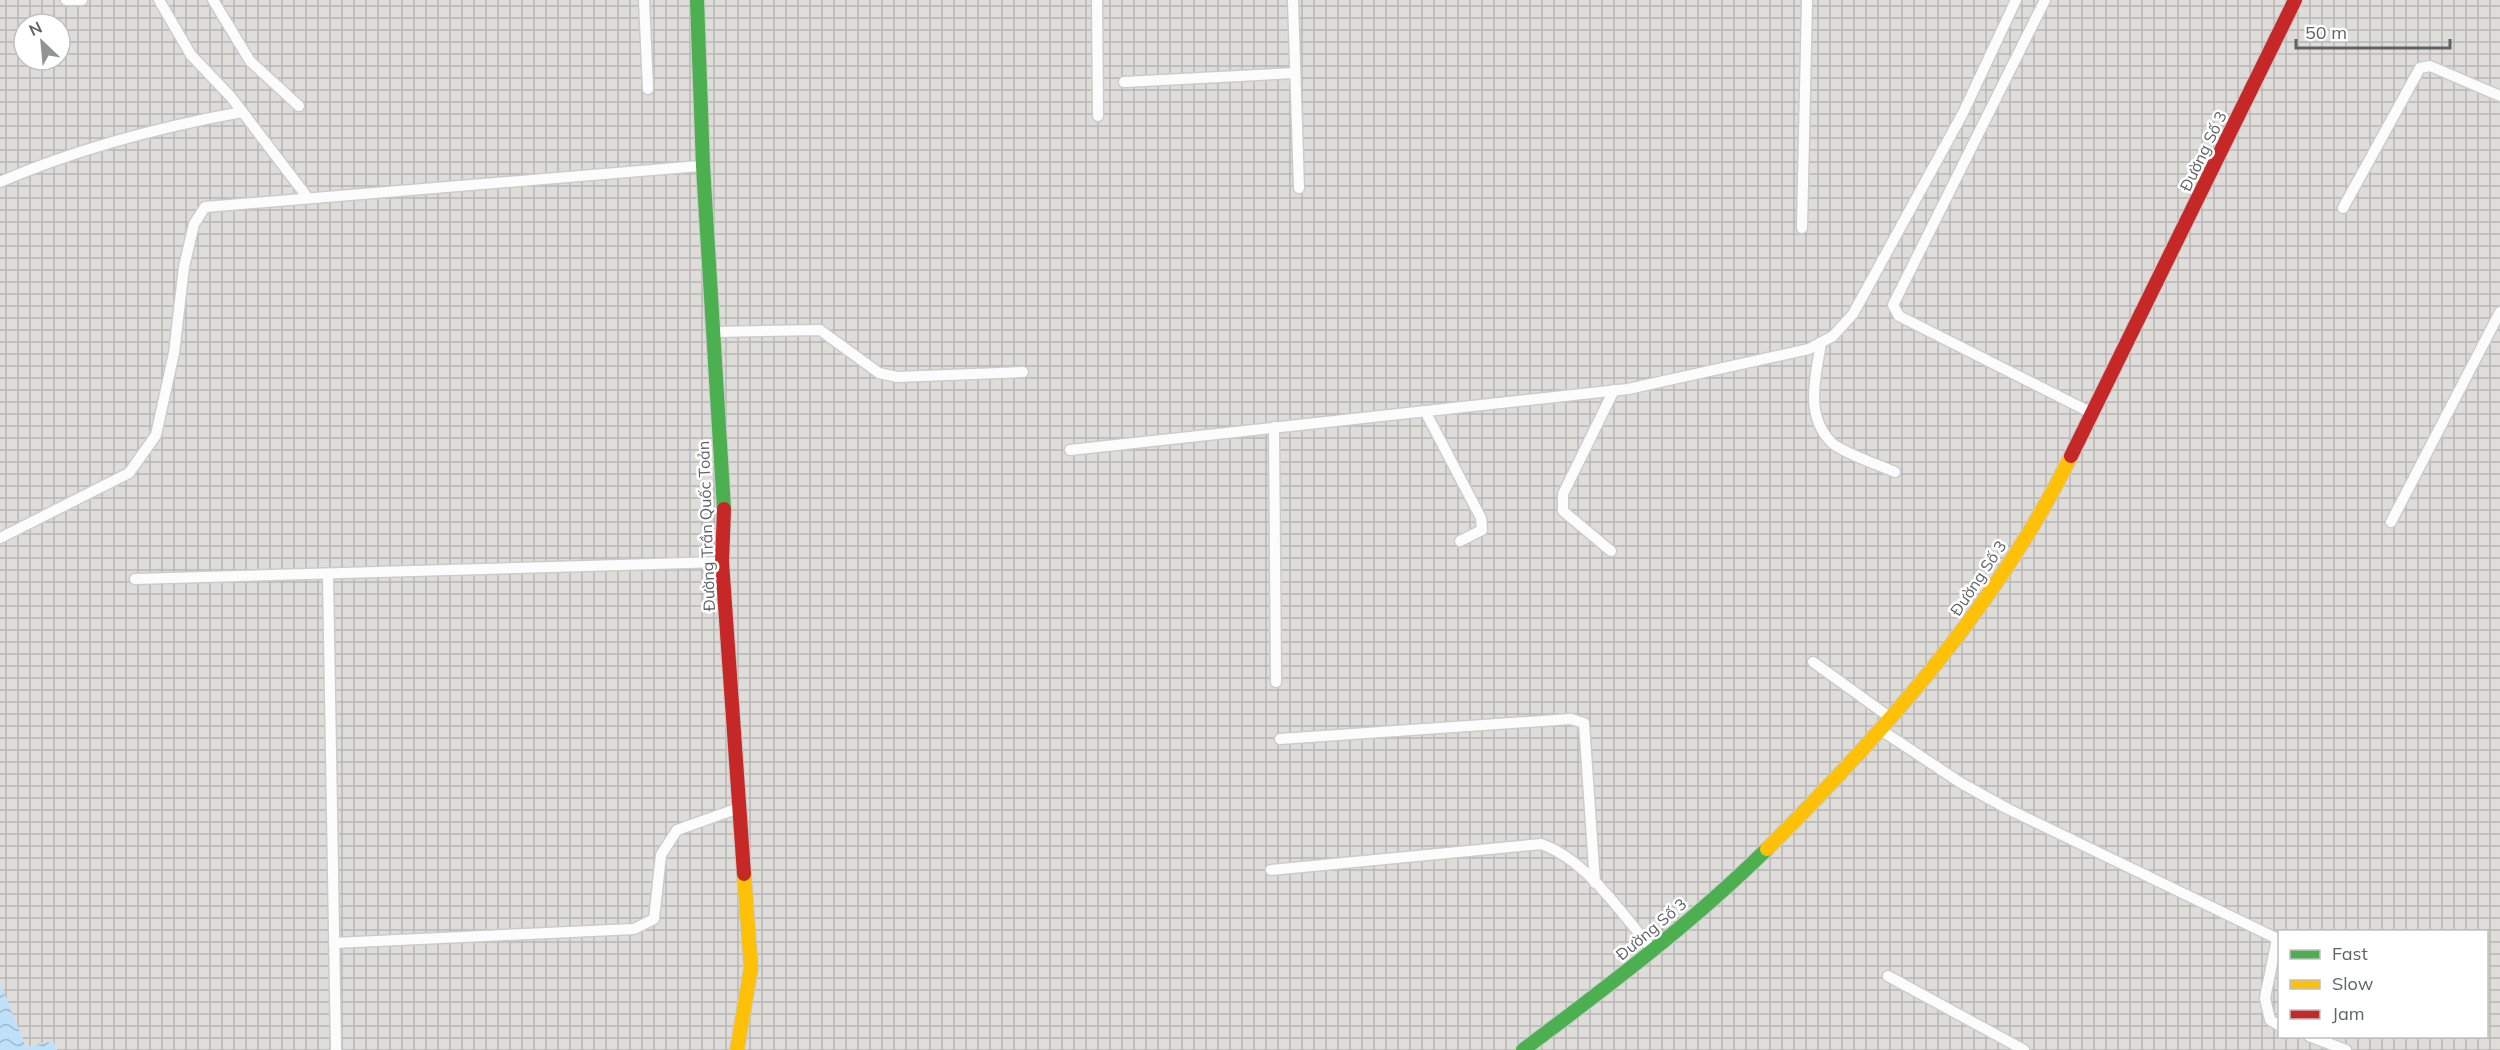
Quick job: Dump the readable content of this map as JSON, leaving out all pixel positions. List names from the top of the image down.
{
  "streets": {
    "street": ["Đường Số 3", "Đường Trần Quốc Toản"]
  },
  "legend": ["Fast", "Slow", "Jam"],
  "scale_bar": "50 m",
  "north": "top left"
}
